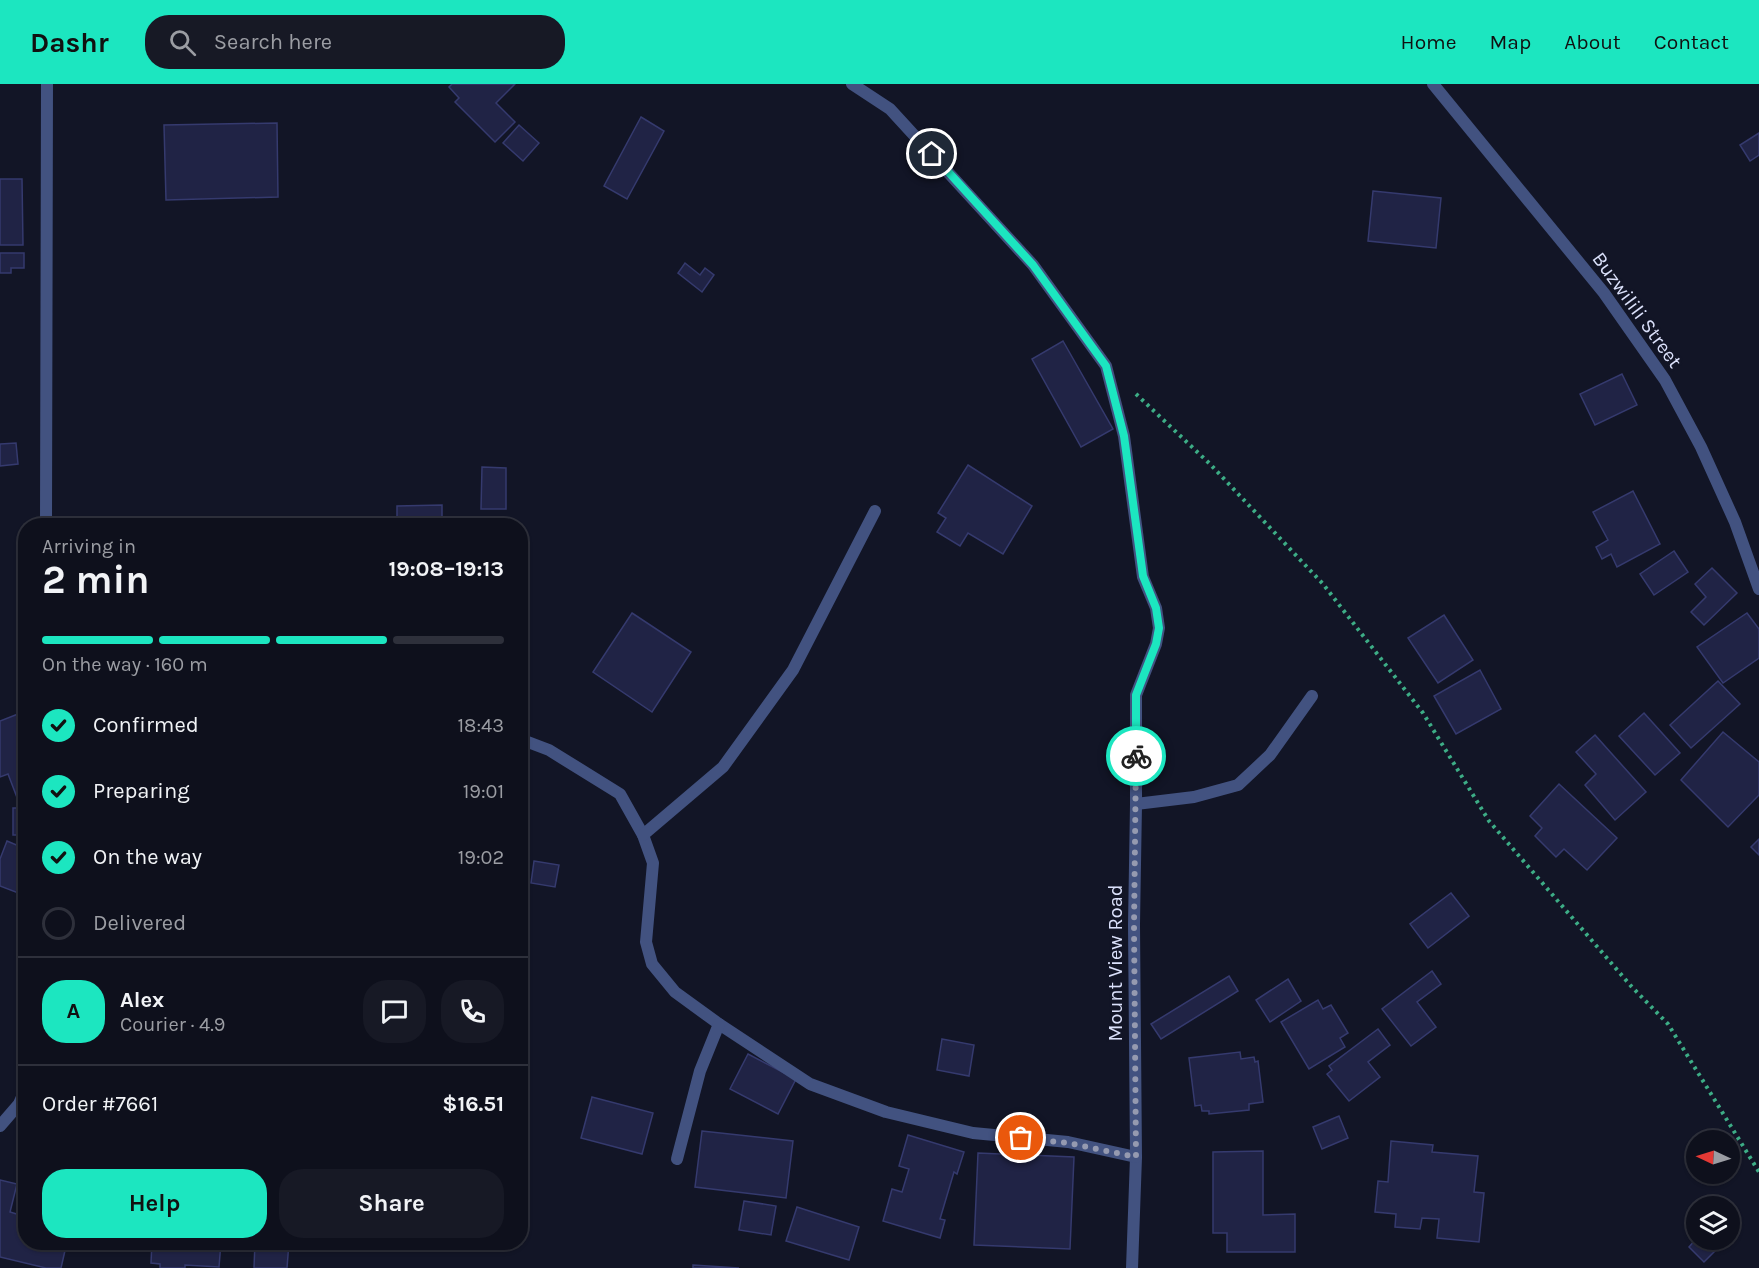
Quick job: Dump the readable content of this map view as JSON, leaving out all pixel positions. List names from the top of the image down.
{
  "streets": {
    "street": ["Buzwilili Street", "Mount View Road"]
  },
  "north": "left",
  "page": {
    "header": "Dashr",
    "search": "Search here",
    "nav": [
      "Home",
      "Map",
      "About",
      "Contact"
    ],
    "heading": ["2 min", "Arriving in", "19:08–19:13"],
    "panel": [
      "Alex",
      "Courier · 4.9",
      "Order #7661",
      "$16.51"
    ],
    "bar": "On the way · 160 m",
    "list": [
      ["Confirmed", "18:43"],
      ["Preparing", "19:01"],
      ["On the way", "19:02"],
      "Delivered"
    ],
    "round": "A",
    "buttons": ["Help", "Share"]
  }
}
